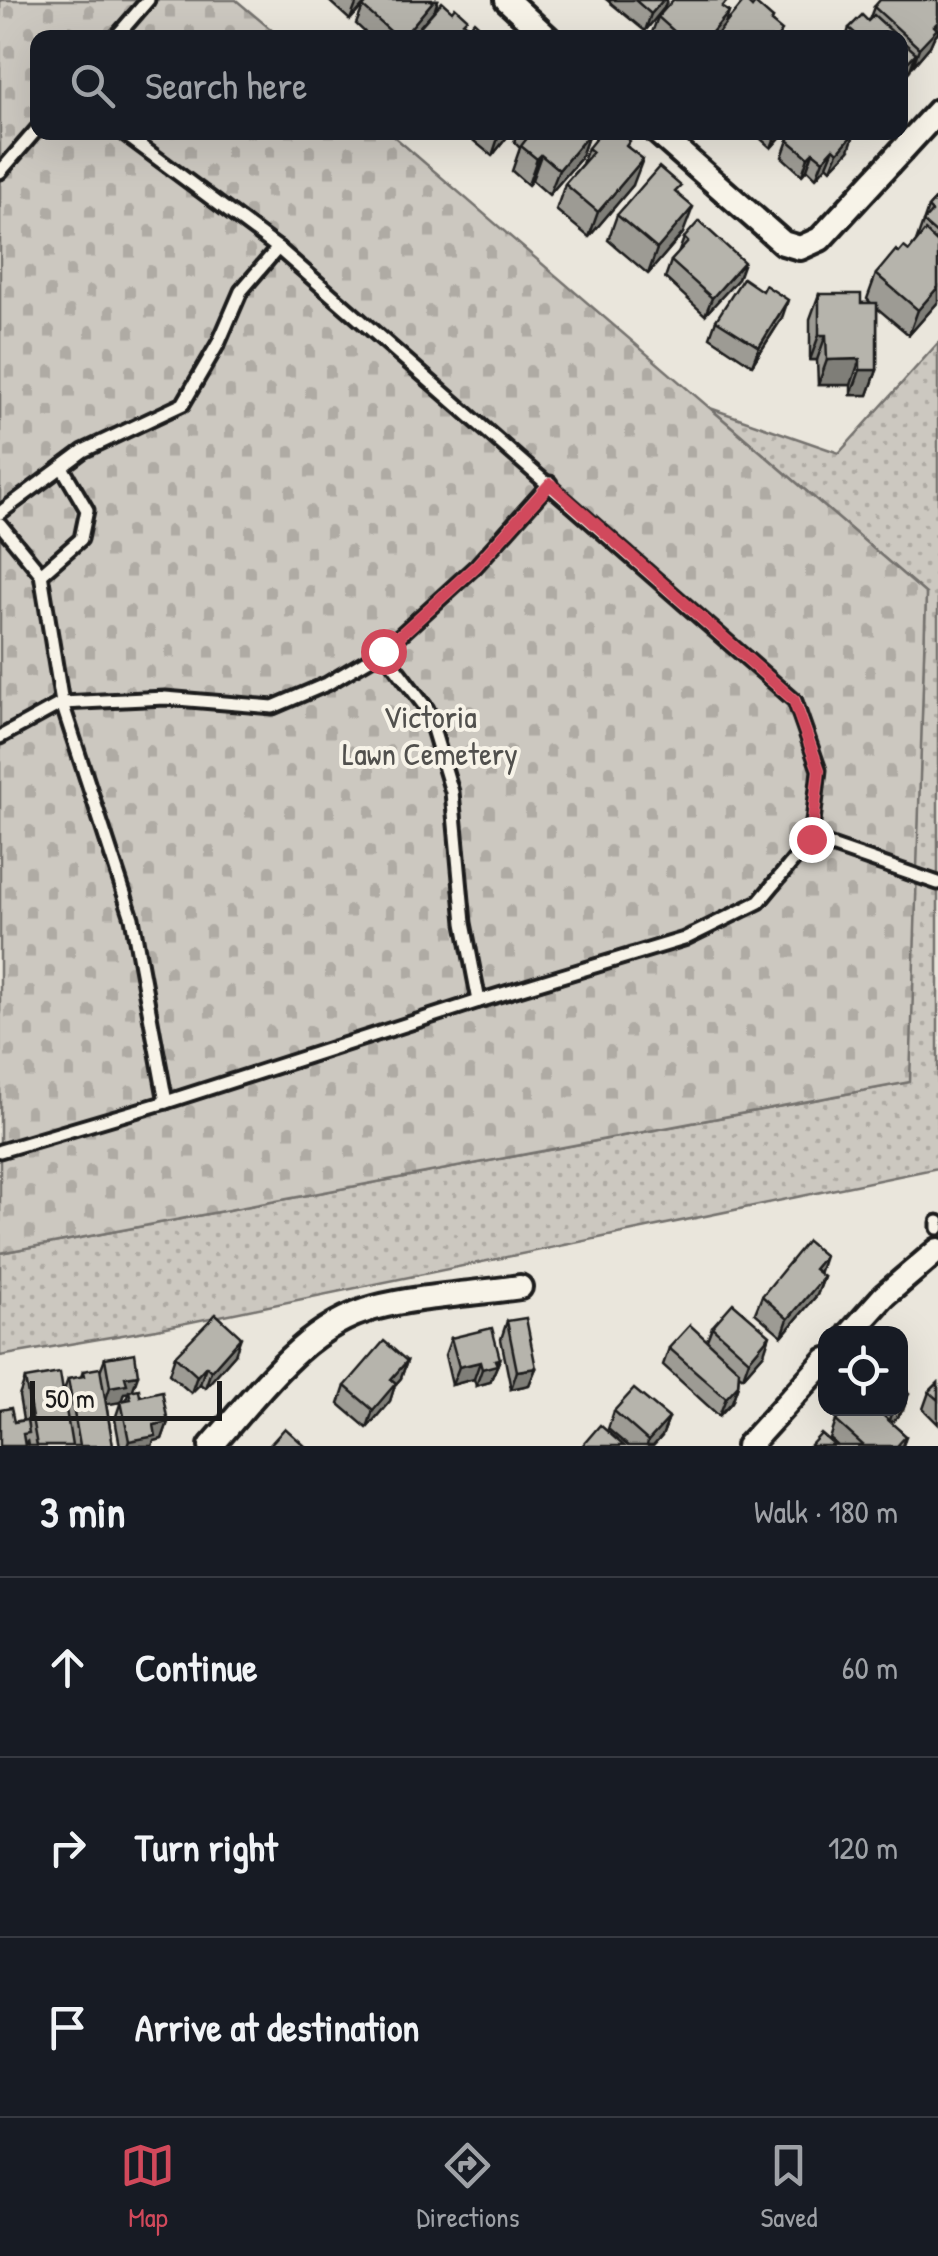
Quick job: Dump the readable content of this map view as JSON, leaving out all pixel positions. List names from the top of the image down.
{
  "parks": ["Victoria Lawn Cemetery"],
  "scale_bar": "50 m",
  "page": {
    "search": "Search here",
    "scale": "50 m",
    "heading": ["3 min", "Walk · 180 m"],
    "list": [
      ["Continue", "60 m"],
      ["Turn right", "120 m"],
      "Arrive at destination"
    ],
    "nav": ["Map", "Directions", "Saved"]
  }
}
